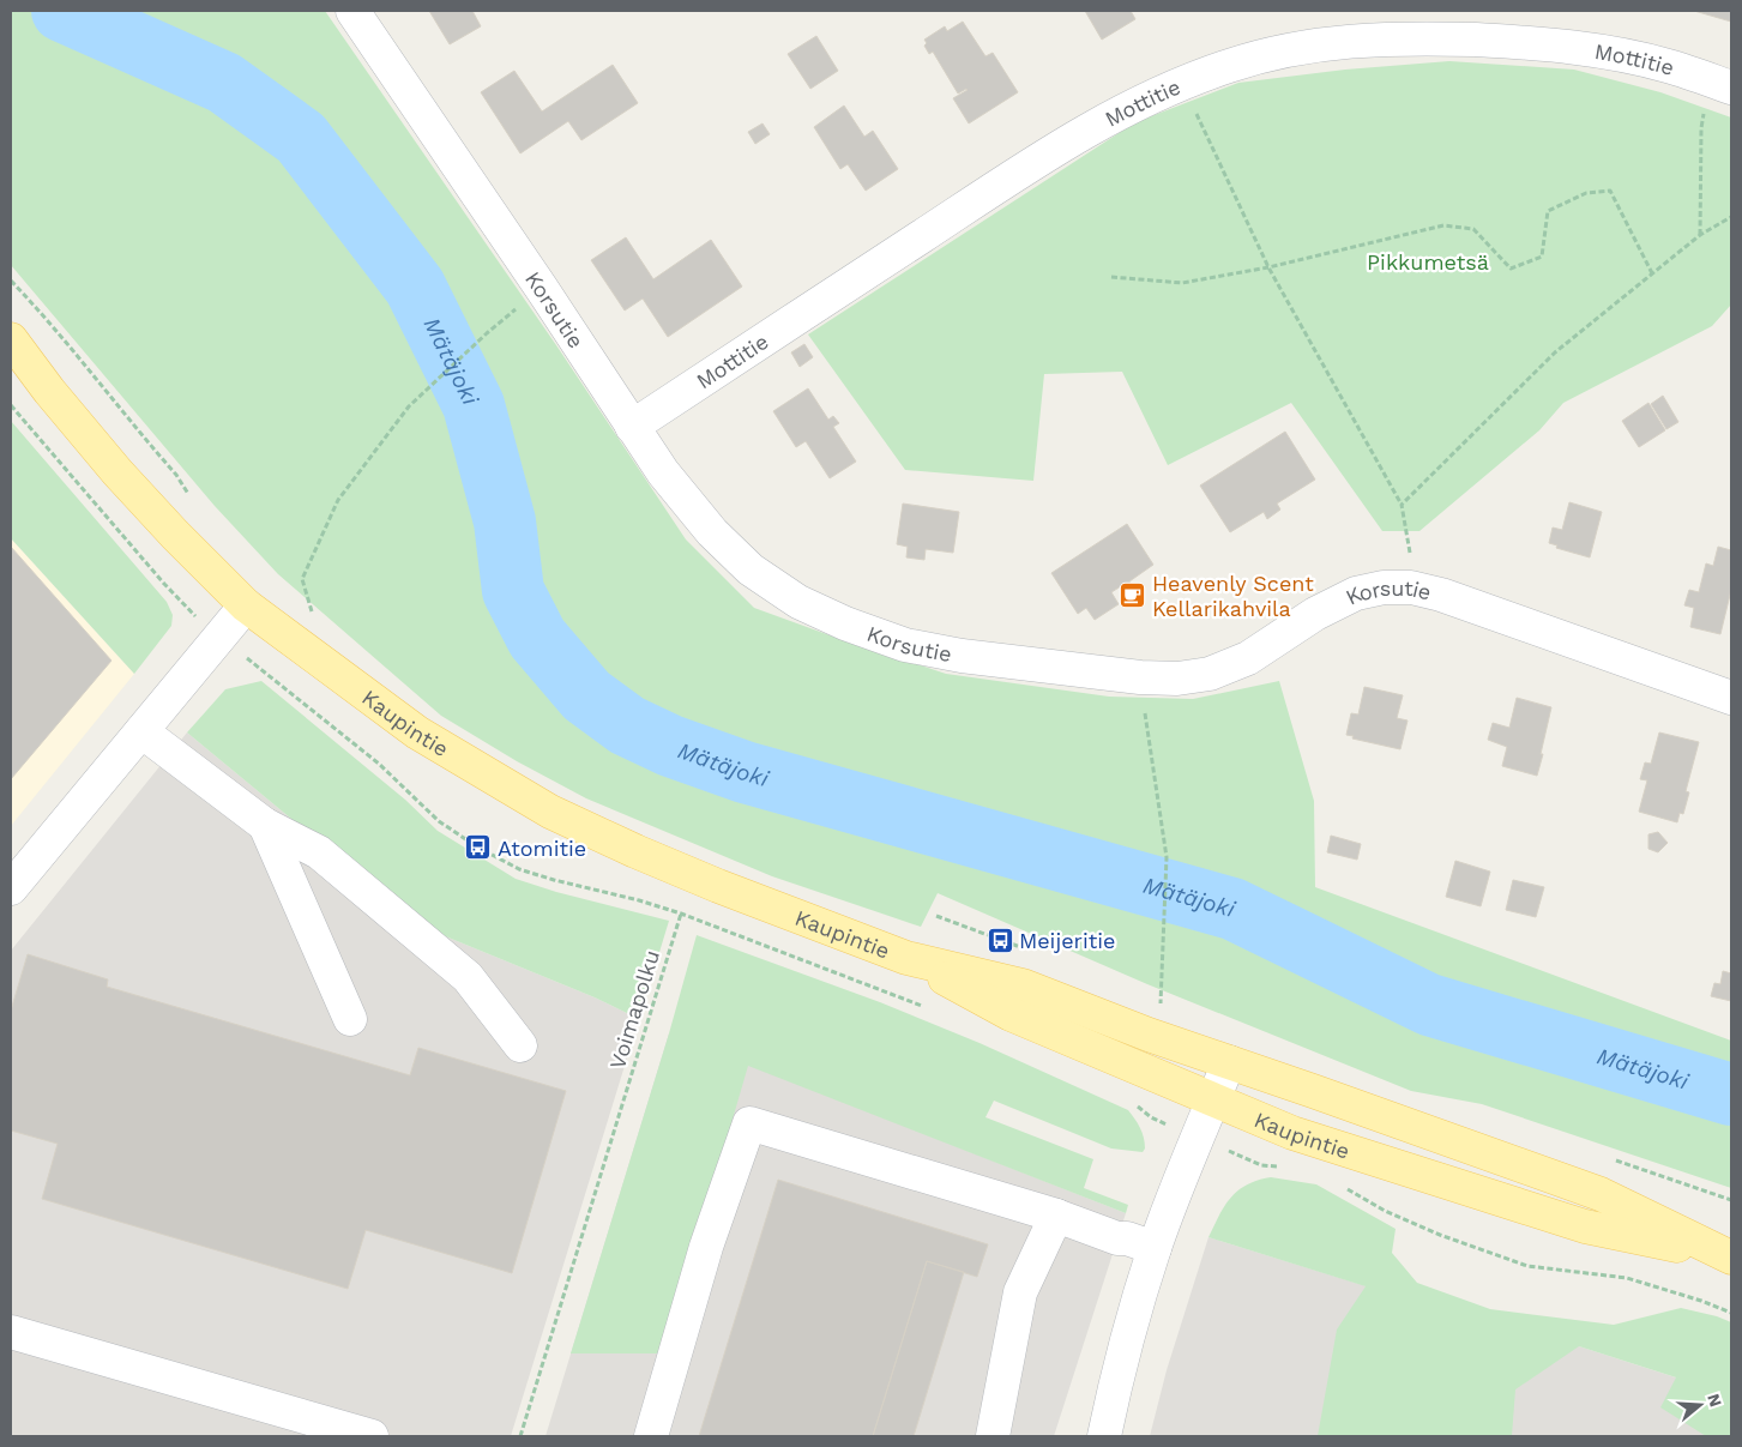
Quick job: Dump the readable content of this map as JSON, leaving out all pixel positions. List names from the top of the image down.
{
  "streets": {
    "main road": ["Kaupintie"],
    "street": ["Mottitie", "Korsutie"],
    "path": ["Voimapolku"]
  },
  "crossings": [
    ["Mottitie", "Korsutie"]
  ],
  "water": ["Mätäjoki"],
  "parks": ["Pikkumetsä"],
  "places": {
    "cafe": ["Heavenly Scent Kellarikahvila"],
    "bus stop": ["Atomitie", "Meijeritie"]
  },
  "north": "right"
}
